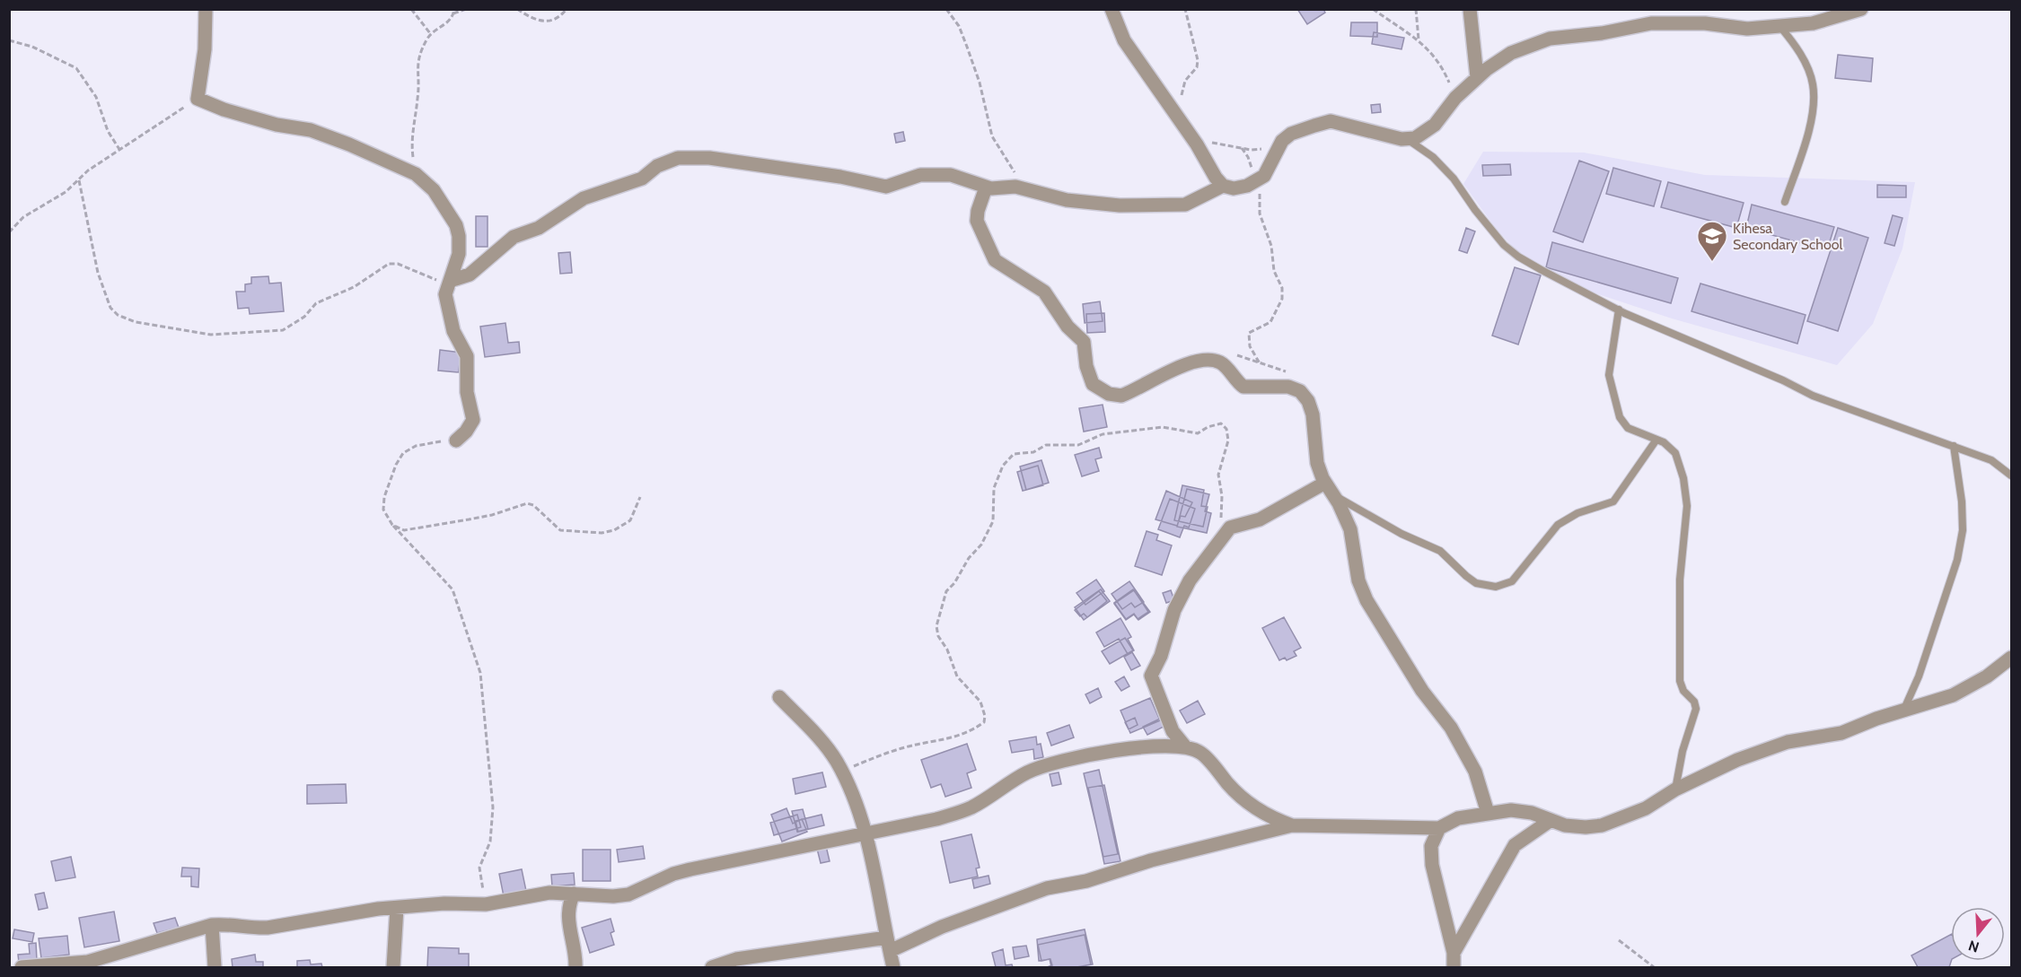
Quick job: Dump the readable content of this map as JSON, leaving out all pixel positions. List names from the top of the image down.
{
  "places": {
    "school or university": ["Kihesa Secondary School"]
  },
  "north": "bottom"
}
